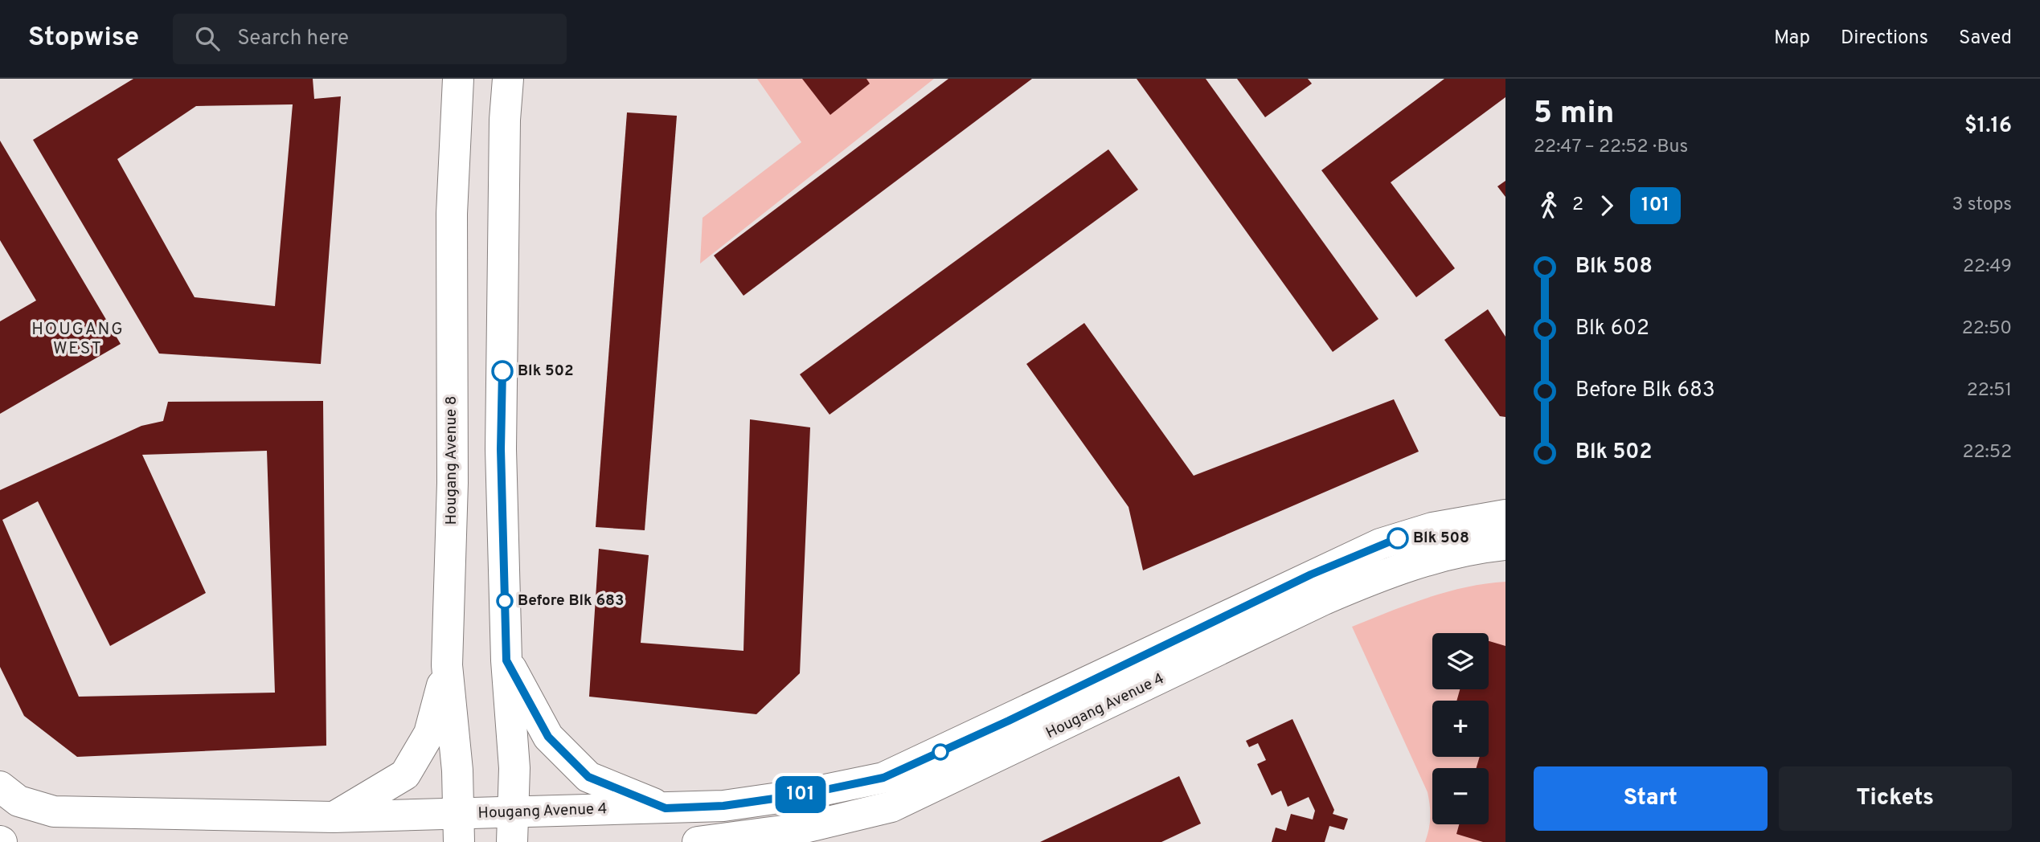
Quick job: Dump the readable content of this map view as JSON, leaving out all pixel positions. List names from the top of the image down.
{
  "streets": {
    "street": ["Hougang Avenue 8", "Hougang Avenue 4"]
  },
  "crossings": [
    ["Hougang Avenue 8", "Hougang Avenue 4"]
  ],
  "districts": ["HOUGANG WEST"],
  "places": ["Blk 502", "Blk 508", "Before Blk 683"],
  "lines": ["bus line 101"],
  "page": {
    "header": "Stopwise",
    "search": "Search here",
    "nav": ["Map", "Directions", "Saved"],
    "on_map": "101",
    "heading": ["5 min", "22:47 – 22:52 · Bus", "$1.16"],
    "legs": ["2", "101", "3 stops"],
    "list": [
      {
        "name": "Blk 508",
        "value": "22:49"
      },
      {
        "name": "Blk 602",
        "value": "22:50"
      },
      {
        "name": "Before Blk 683",
        "value": "22:51"
      },
      {
        "name": "Blk 502",
        "value": "22:52"
      }
    ],
    "map_buttons": ["+", "−"],
    "buttons": ["Start", "Tickets"]
  }
}
